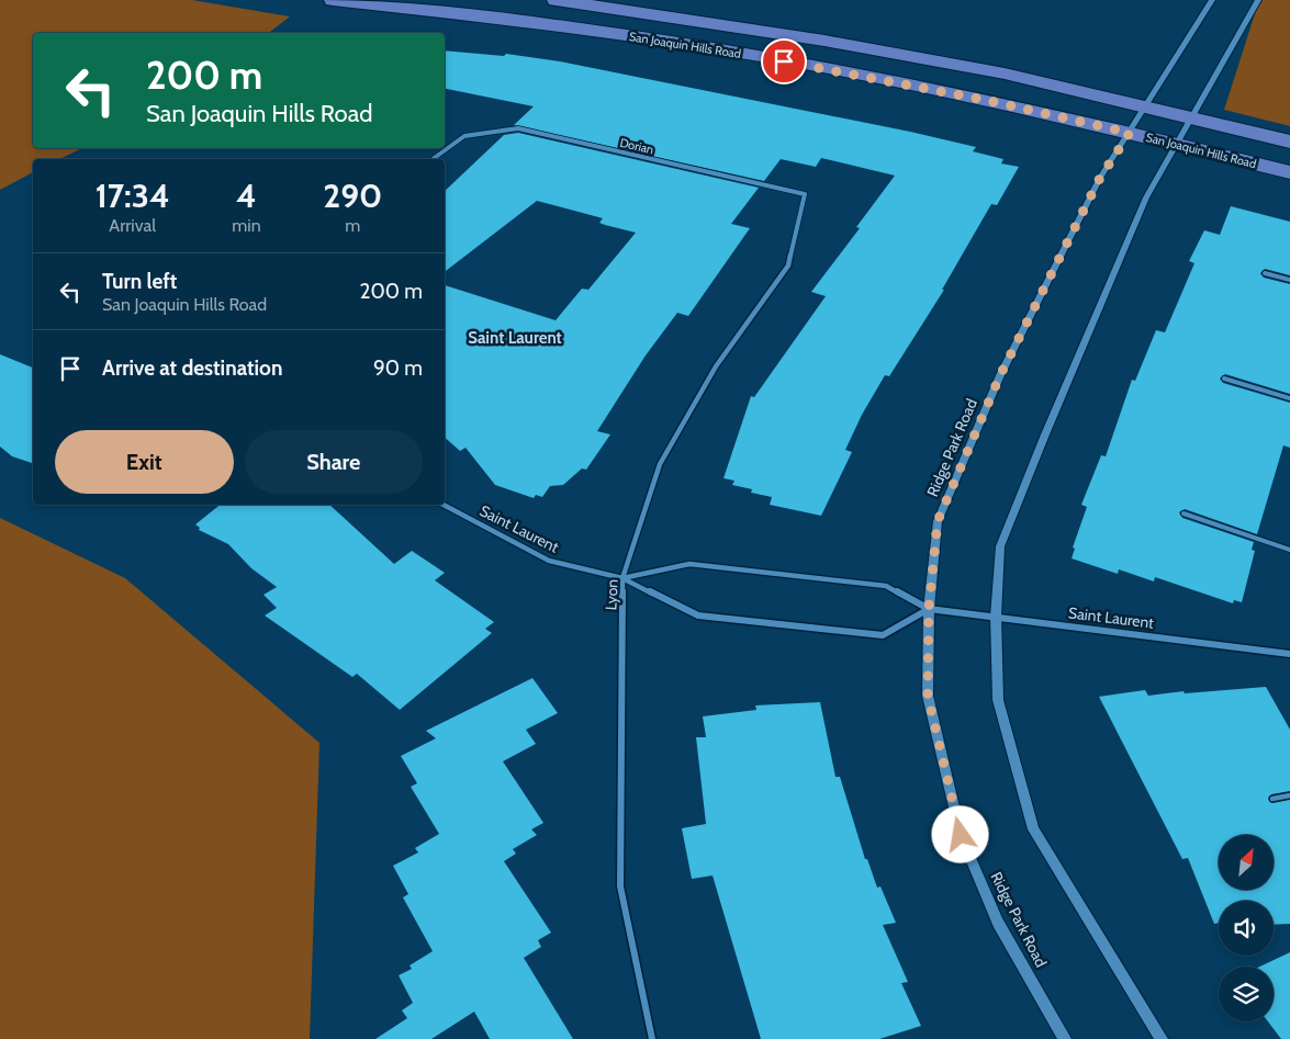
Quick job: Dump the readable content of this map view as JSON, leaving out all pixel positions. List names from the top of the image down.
{
  "streets": {
    "main road": ["San Joaquin Hills Road"],
    "street": [
      "Dorian",
      "Ridge Park Road",
      "Saint Laurent",
      "Lyon"
    ]
  },
  "crossings": [
    ["San Joaquin Hills Road", "Ridge Park Road"],
    ["Dorian", "Lyon"],
    ["Ridge Park Road", "Saint Laurent"],
    ["Saint Laurent", "Lyon"]
  ],
  "districts": ["Saint Laurent"],
  "north": "top right",
  "page": {
    "turn": ["200 m", "San Joaquin Hills Road"],
    "eta": [
      "17:34",
      "Arrival",
      "4",
      "min",
      "290",
      "m"
    ],
    "list": [
      {
        "name": "Turn left",
        "note": "San Joaquin Hills Road",
        "value": "200 m"
      },
      {
        "name": "Arrive at destination",
        "value": "90 m"
      }
    ],
    "buttons": ["Exit", "Share"]
  }
}
